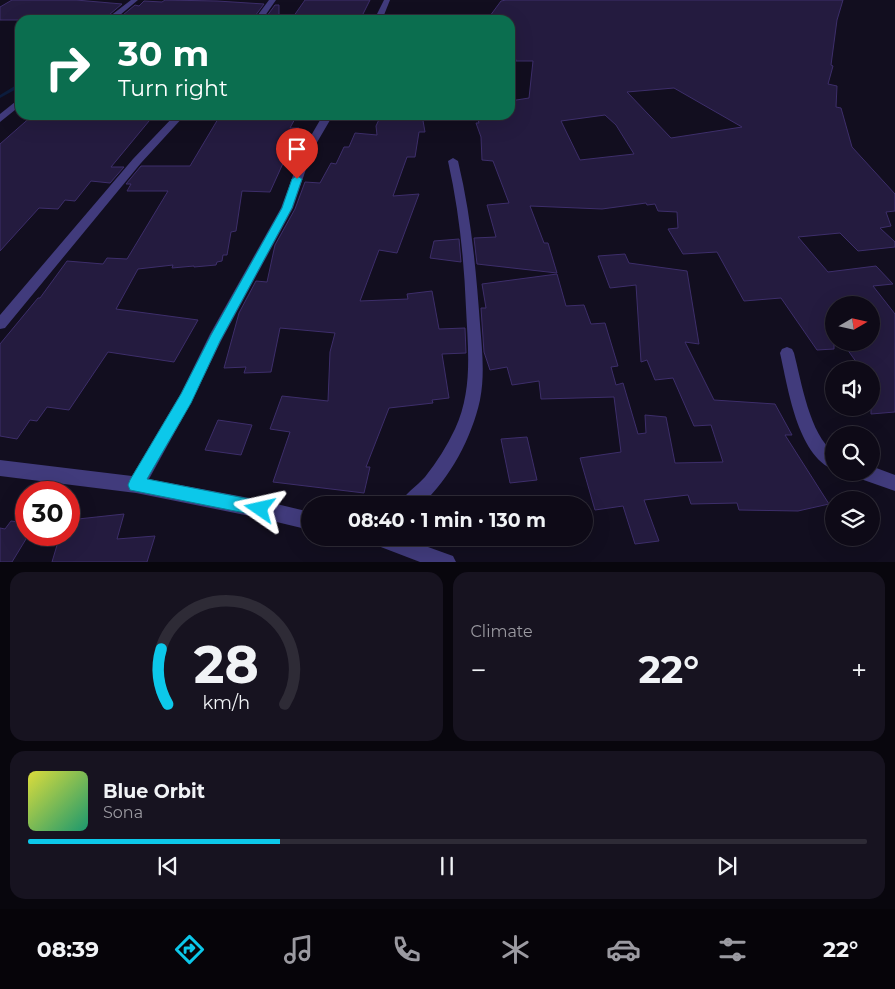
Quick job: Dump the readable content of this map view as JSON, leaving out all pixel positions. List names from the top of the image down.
{
  "north": "right",
  "page": {
    "turn": ["30 m", "Turn right"],
    "limit": "30",
    "trip": "08:40 · 1 min · 130 m",
    "tile": "Climate",
    "heat": ["−", "22°", "+"],
    "song": ["Blue Orbit", "Sona"],
    "tabs": ["08:39", "22°"],
    "gauge": ["28", "km/h"]
  }
}
